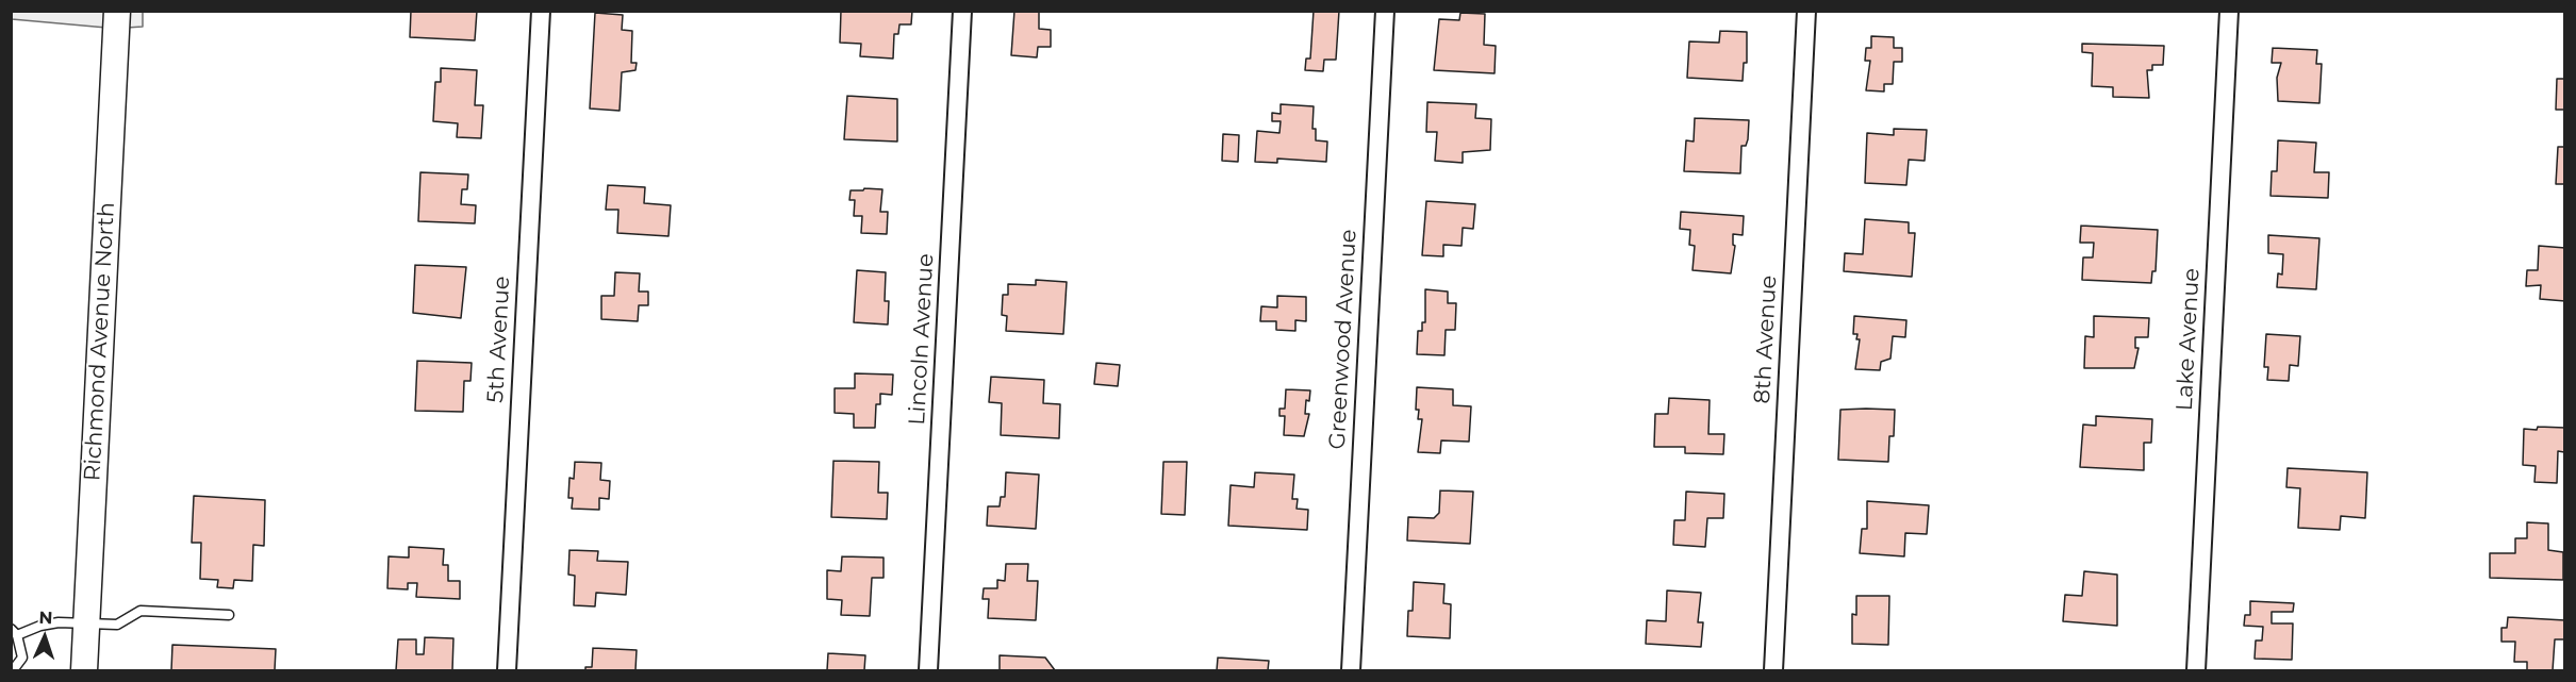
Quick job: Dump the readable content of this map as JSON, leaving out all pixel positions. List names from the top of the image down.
{
  "streets": {
    "street": [
      "5th Avenue",
      "Lincoln Avenue",
      "Greenwood Avenue",
      "8th Avenue",
      "Lake Avenue",
      "Richmond Avenue North"
    ]
  },
  "north": "top"
}
